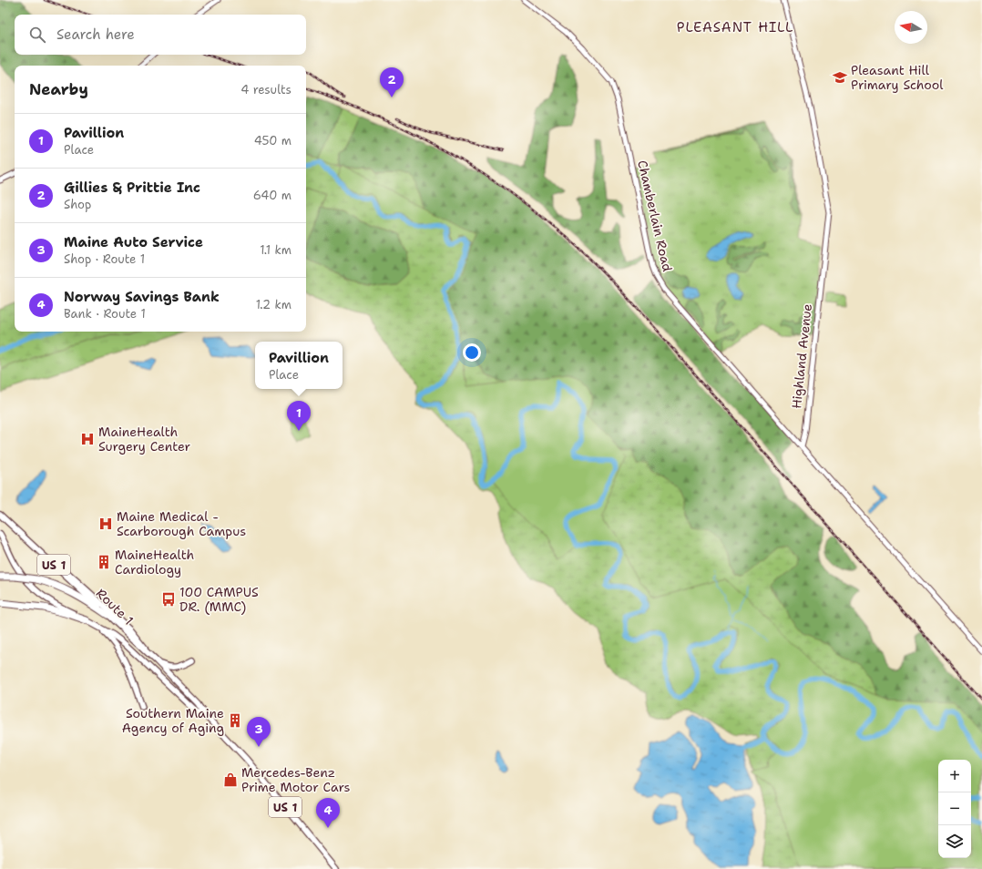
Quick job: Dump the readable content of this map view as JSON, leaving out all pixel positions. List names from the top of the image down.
{
  "streets": {
    "main road": ["US 1", "Route 1"],
    "street": ["Chamberlain Road", "Highland Avenue"]
  },
  "crossings": [
    ["Chamberlain Road", "Highland Avenue"]
  ],
  "districts": ["PLEASANT HILL"],
  "places": {
    "school or university": ["Pleasant Hill Primary School"],
    "hospital": ["MaineHealth Surgery Center", "Maine Medical - Scarborough Campus"],
    "building": ["MaineHealth Cardiology", "Southern Maine Agency of Aging"],
    "bus stop": ["100 CAMPUS DR. (MMC)"],
    "shop": ["Mercedes-Benz Prime Motor Cars"]
  },
  "north": "left",
  "page": {
    "search": "Search here",
    "heading": ["Nearby", "4 results"],
    "pins": [
      "2",
      "1",
      "3",
      "4"
    ],
    "list": [
      {
        "mark": "1",
        "name": "Pavillion",
        "note": "Place",
        "value": "450 m"
      },
      {
        "mark": "2",
        "name": "Gillies & Prittie Inc",
        "note": "Shop",
        "value": "640 m"
      },
      {
        "mark": "3",
        "name": "Maine Auto Service",
        "note": "Shop · Route 1",
        "value": "1.1 km"
      },
      {
        "mark": "4",
        "name": "Norway Savings Bank",
        "note": "Bank · Route 1",
        "value": "1.2 km"
      }
    ],
    "popup": ["Pavillion", "Place"],
    "map_buttons": ["+", "−"]
  }
}
